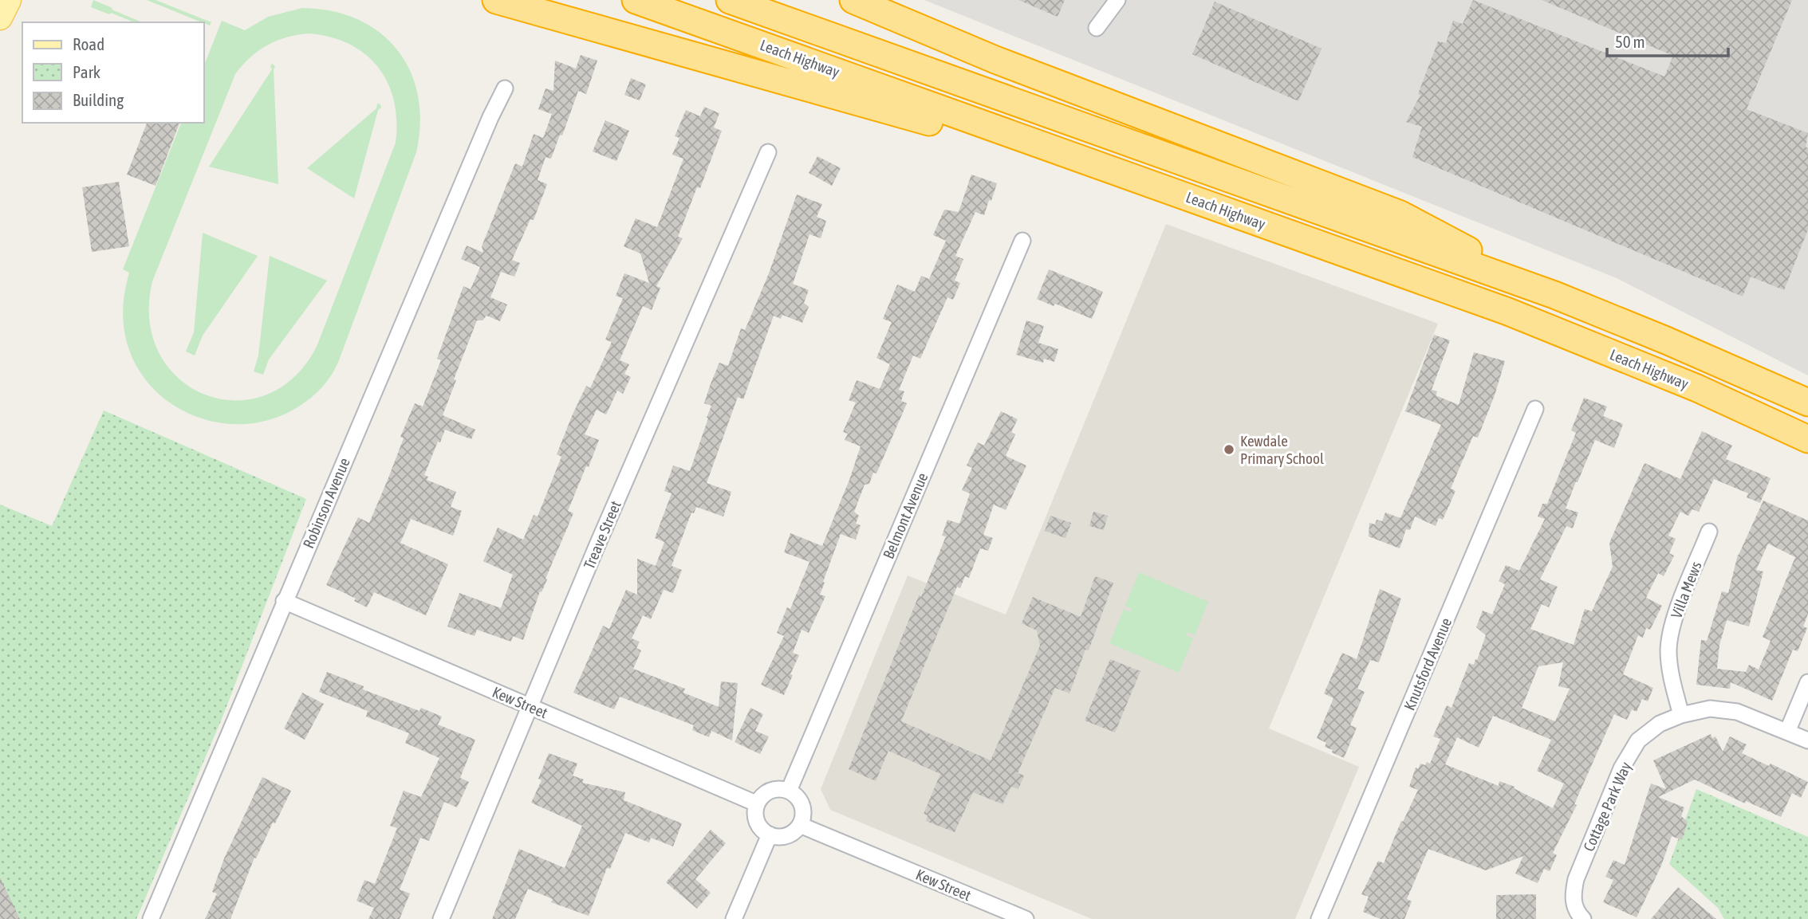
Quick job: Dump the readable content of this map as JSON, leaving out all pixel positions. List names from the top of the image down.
{
  "streets": {
    "highway": ["Leach Highway"],
    "street": [
      "Robinson Avenue",
      "Belmont Avenue",
      "Treave Street",
      "Villa Mews",
      "Knutsford Avenue",
      "Kew Street",
      "Cottage Park Way"
    ]
  },
  "crossings": [
    ["Robinson Avenue", "Kew Street"],
    ["Belmont Avenue", "Kew Street"],
    ["Treave Street", "Kew Street"],
    ["Villa Mews", "Cottage Park Way"]
  ],
  "places": ["Kewdale Primary School"],
  "legend": ["Road", "Park", "Building"],
  "scale_bar": "50 m"
}
